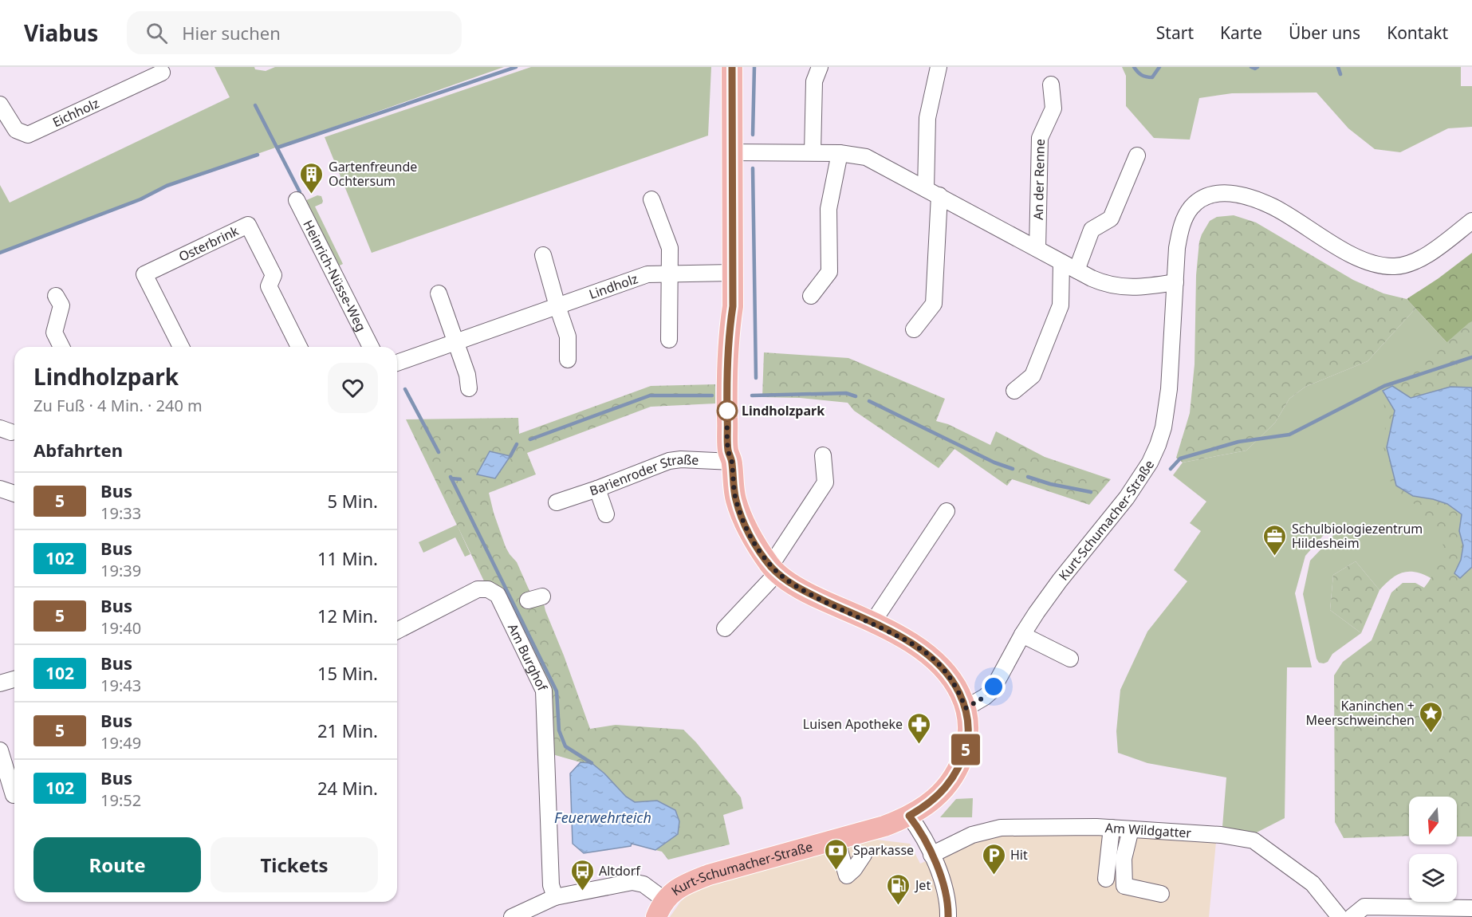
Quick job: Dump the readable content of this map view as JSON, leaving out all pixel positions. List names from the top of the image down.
{
  "streets": {
    "main road": ["Kurt-Schumacher-Straße"],
    "street": [
      "Eichholz",
      "An der Renne",
      "Osterbrink",
      "Heinrich-Nüsse-Weg",
      "Lindholz",
      "Barienroder Straße",
      "Am Burghof",
      "Am Wildgatter"
    ]
  },
  "water": ["Feuerwehrteich"],
  "places": {
    "building": ["Gartenfreunde Ochtersum"],
    "other": ["Lindholzpark"],
    "office": ["Schulbiologiezentrum Hildesheim"],
    "place": ["Kaninchen + Meerschweinchen"],
    "pharmacy": ["Luisen Apotheke"],
    "bank": ["Sparkasse"],
    "parking": ["Hit"],
    "bus stop": ["Altdorf"],
    "fuel station": ["Jet"]
  },
  "lines": ["bus line 5"],
  "north": "bottom",
  "page": {
    "header": "Viabus",
    "search": "Hier suchen",
    "nav": [
      "Start",
      "Karte",
      "Über uns",
      "Kontakt"
    ],
    "on_map": "5",
    "heading": [
      ["Lindholzpark", "Zu Fuß · 4 Min. · 240 m"],
      "Abfahrten"
    ],
    "list": [
      {
        "mark": "5",
        "name": "Bus",
        "note": "19:33",
        "value": "5 Min."
      },
      {
        "mark": "102",
        "name": "Bus",
        "note": "19:39",
        "value": "11 Min."
      },
      {
        "mark": "5",
        "name": "Bus",
        "note": "19:40",
        "value": "12 Min."
      },
      {
        "mark": "102",
        "name": "Bus",
        "note": "19:43",
        "value": "15 Min."
      },
      {
        "mark": "5",
        "name": "Bus",
        "note": "19:49",
        "value": "21 Min."
      },
      {
        "mark": "102",
        "name": "Bus",
        "note": "19:52",
        "value": "24 Min."
      }
    ],
    "buttons": ["Route", "Tickets"]
  }
}
